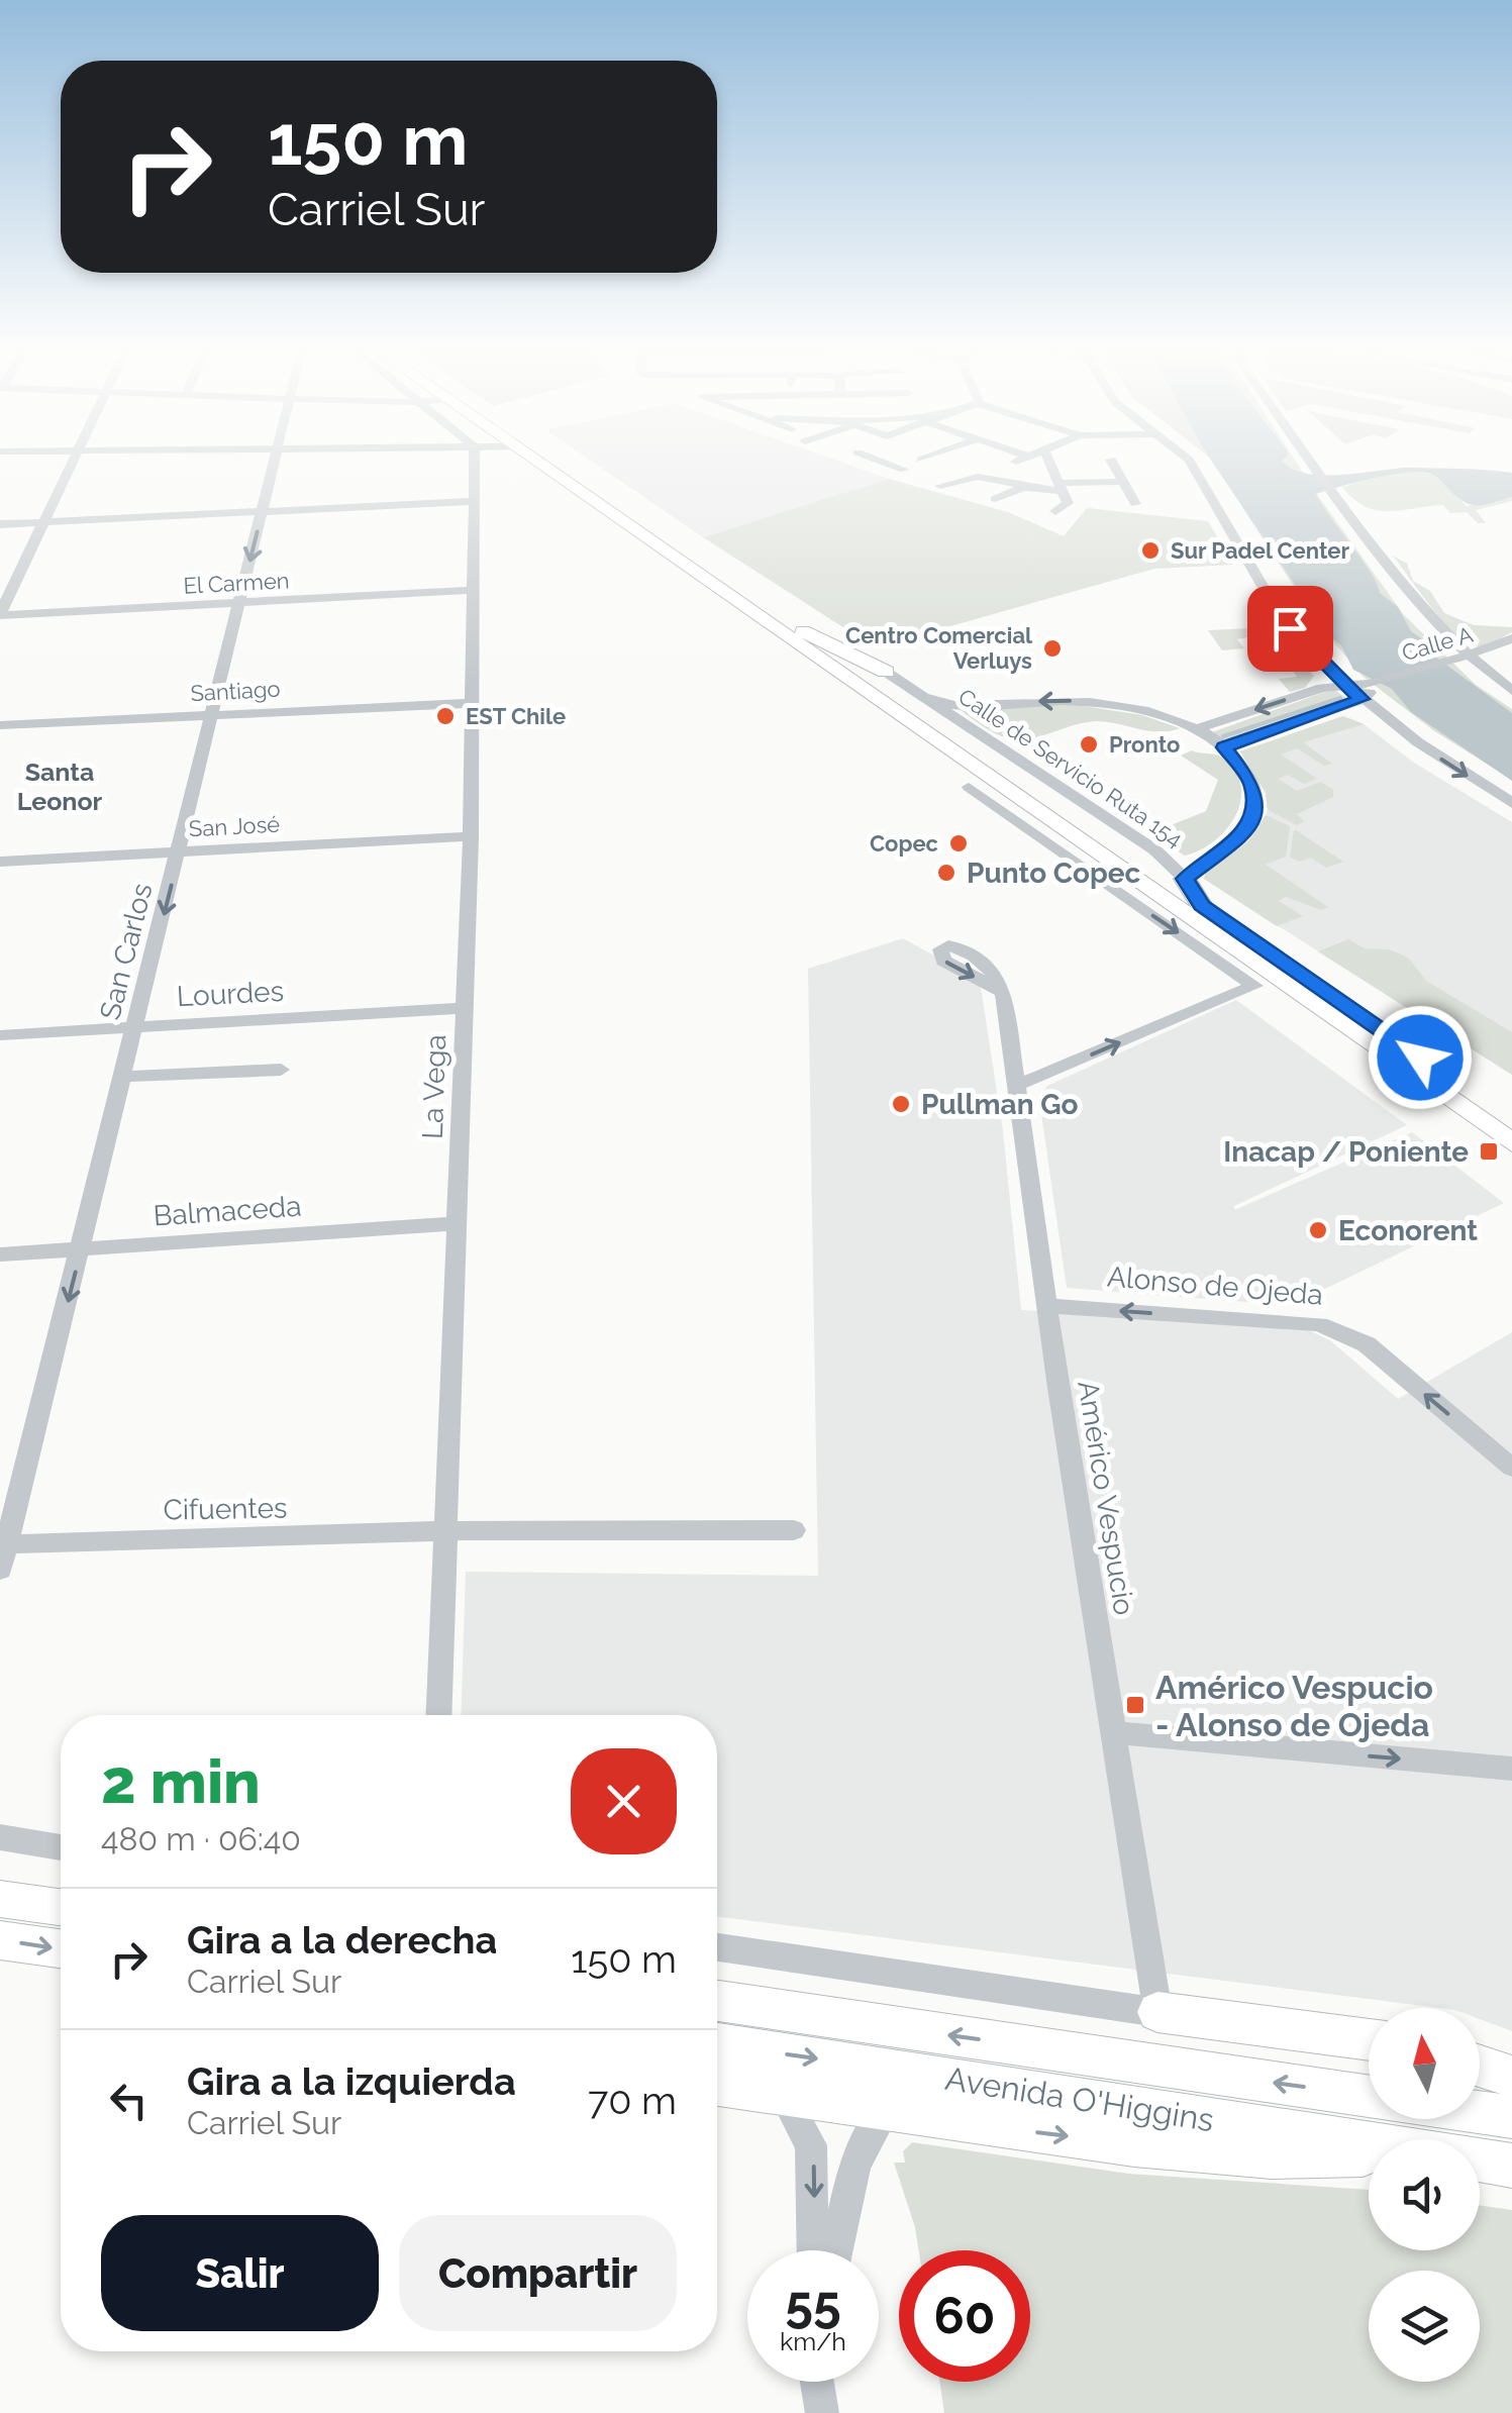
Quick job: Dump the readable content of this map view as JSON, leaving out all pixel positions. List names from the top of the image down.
{
  "streets": {
    "main road": ["Avenida O'Higgins"],
    "street": [
      "El Carmen",
      "Calle A",
      "Santiago",
      "Calle de Servicio Ruta 154",
      "San José",
      "San Carlos",
      "Lourdes",
      "La Vega",
      "Balmaceda",
      "Alonso de Ojeda",
      "Américo Vespucio",
      "Cifuentes"
    ]
  },
  "crossings": [
    ["El Carmen", "San Carlos"],
    ["El Carmen", "La Vega"],
    ["Santiago", "San Carlos"],
    ["Santiago", "La Vega"],
    ["San José", "San Carlos"],
    ["San José", "La Vega"],
    ["San Carlos", "Lourdes"],
    ["San Carlos", "Balmaceda"],
    ["San Carlos", "Cifuentes"],
    ["Lourdes", "La Vega"],
    ["La Vega", "Balmaceda"],
    ["La Vega", "Cifuentes"],
    ["Alonso de Ojeda", "Américo Vespucio"]
  ],
  "one_way": ["San Carlos", "Alonso de Ojeda"],
  "districts": ["Santa Leonor"],
  "places": {
    "other": [
      "Sur Padel Center",
      "Centro Comercial Verluys",
      "EST Chile",
      "Pronto",
      "Copec",
      "Punto Copec",
      "Pullman Go",
      "Econorent"
    ],
    "transit": ["Inacap / Poniente", "Américo Vespucio - Alonso de Ojeda"]
  },
  "north": "top",
  "page": {
    "turn": ["150 m", "Carriel Sur"],
    "heading": ["2 min", "480 m · 06:40"],
    "list": [
      {
        "name": "Gira a la derecha",
        "note": "Carriel Sur",
        "value": "150 m"
      },
      {
        "name": "Gira a la izquierda",
        "note": "Carriel Sur",
        "value": "70 m"
      }
    ],
    "buttons": ["Salir", "Compartir"],
    "speed": "55 km/h",
    "limit": "60"
  }
}
